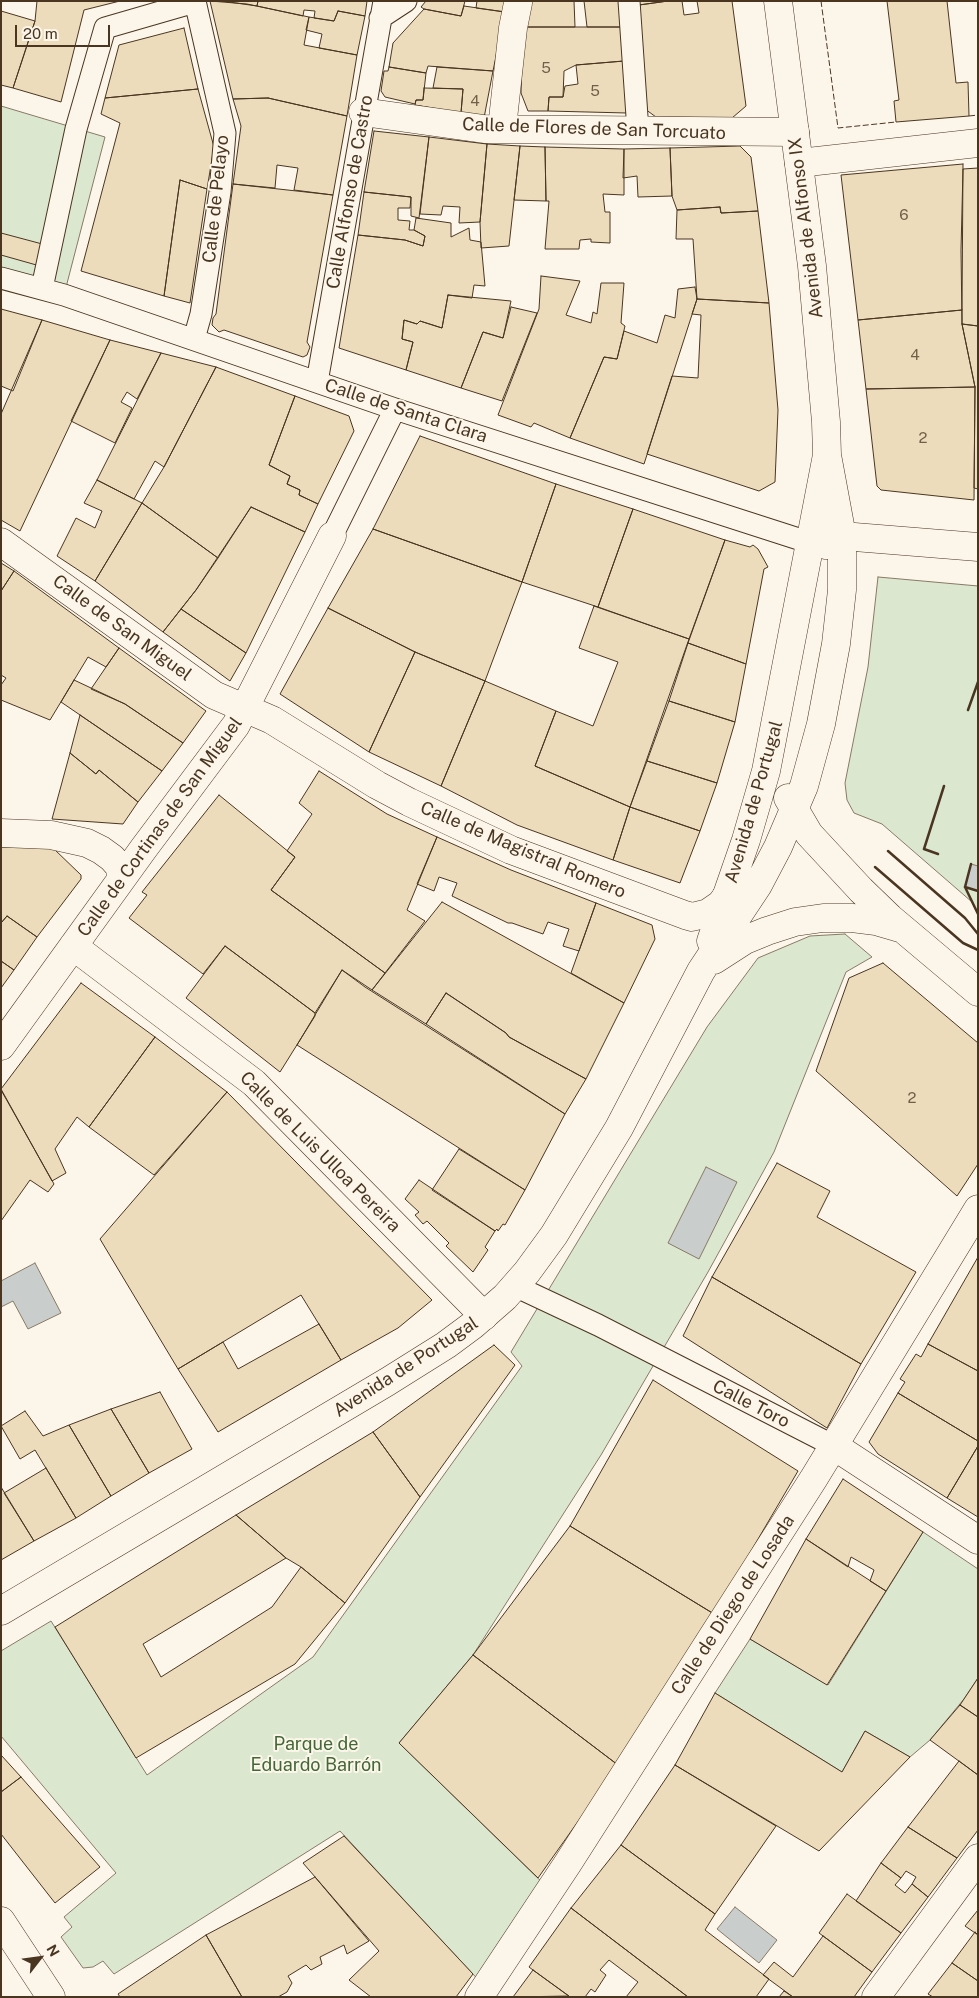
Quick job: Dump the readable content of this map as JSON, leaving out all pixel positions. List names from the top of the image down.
{
  "streets": {
    "street": [
      "Calle de Flores de San Torcuato",
      "Calle Alfonso de Castro",
      "Calle de Pelayo",
      "Avenida de Alfonso IX",
      "Calle de Santa Clara",
      "Calle de San Miguel",
      "Avenida de Portugal",
      "Calle de Cortinas de San Miguel",
      "Calle de Magistral Romero",
      "Calle de Luis Ulloa Pereira",
      "Calle Toro",
      "Calle de Diego de Losada"
    ]
  },
  "crossings": [
    ["Calle de Flores de San Torcuato", "Calle Alfonso de Castro"],
    ["Calle de Flores de San Torcuato", "Avenida de Alfonso IX"],
    ["Calle Alfonso de Castro", "Calle de Santa Clara"],
    ["Calle de Pelayo", "Calle de Santa Clara"],
    ["Avenida de Alfonso IX", "Calle de Santa Clara"],
    ["Avenida de Alfonso IX", "Avenida de Portugal"],
    ["Calle de Santa Clara", "Calle de Cortinas de San Miguel"],
    ["Calle de San Miguel", "Calle de Cortinas de San Miguel"],
    ["Calle de San Miguel", "Calle de Magistral Romero"],
    ["Avenida de Portugal", "Calle de Magistral Romero"],
    ["Avenida de Portugal", "Calle de Luis Ulloa Pereira"],
    ["Avenida de Portugal", "Calle Toro"],
    ["Calle de Cortinas de San Miguel", "Calle de Magistral Romero"],
    ["Calle de Cortinas de San Miguel", "Calle de Luis Ulloa Pereira"],
    ["Calle Toro", "Calle de Diego de Losada"]
  ],
  "parks": ["Parque de Eduardo Barrón"],
  "house_numbers": [
    "5",
    "5",
    "4",
    "6",
    "4",
    "2",
    "2"
  ],
  "scale_bar": "20 m",
  "north": "top right"
}
